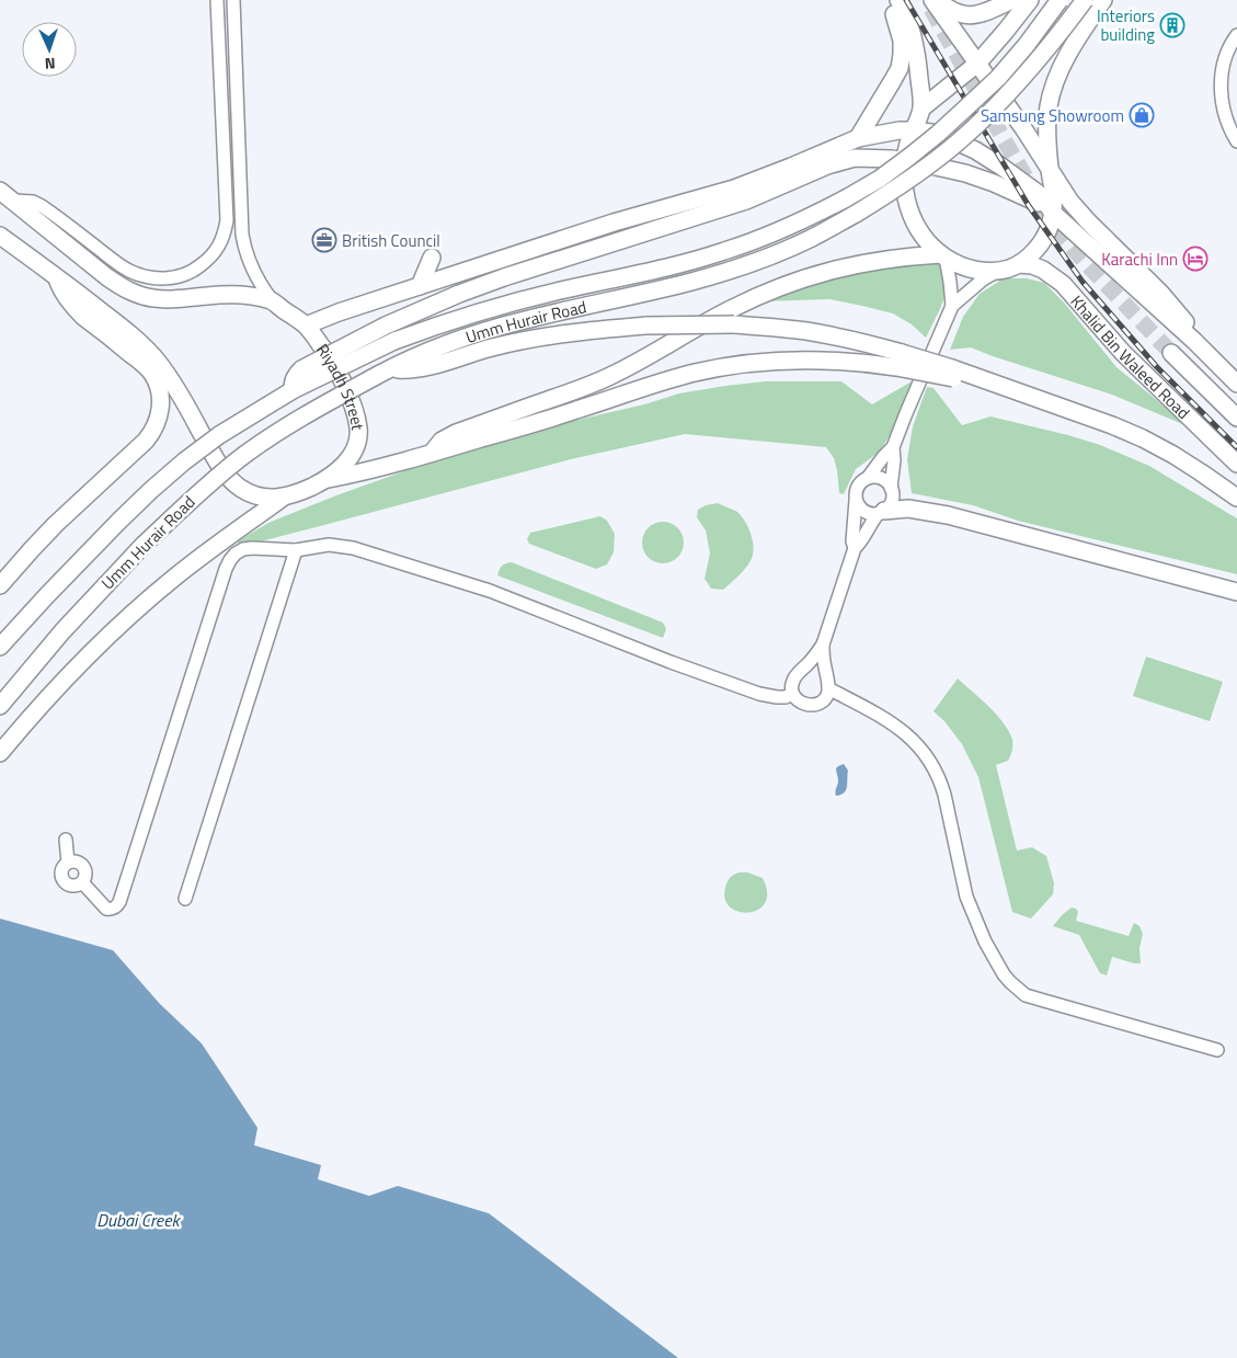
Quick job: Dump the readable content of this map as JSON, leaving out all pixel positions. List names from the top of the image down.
{
  "streets": {
    "main road": ["Umm Hurair Road", "Khalid Bin Waleed Road", "Riyadh Street"]
  },
  "water": ["Dubai Creek"],
  "places": {
    "building": ["Interiors building"],
    "shop": ["Samsung Showroom"],
    "office": ["British Council"],
    "hotel": ["Karachi Inn"]
  },
  "north": "bottom"
}
